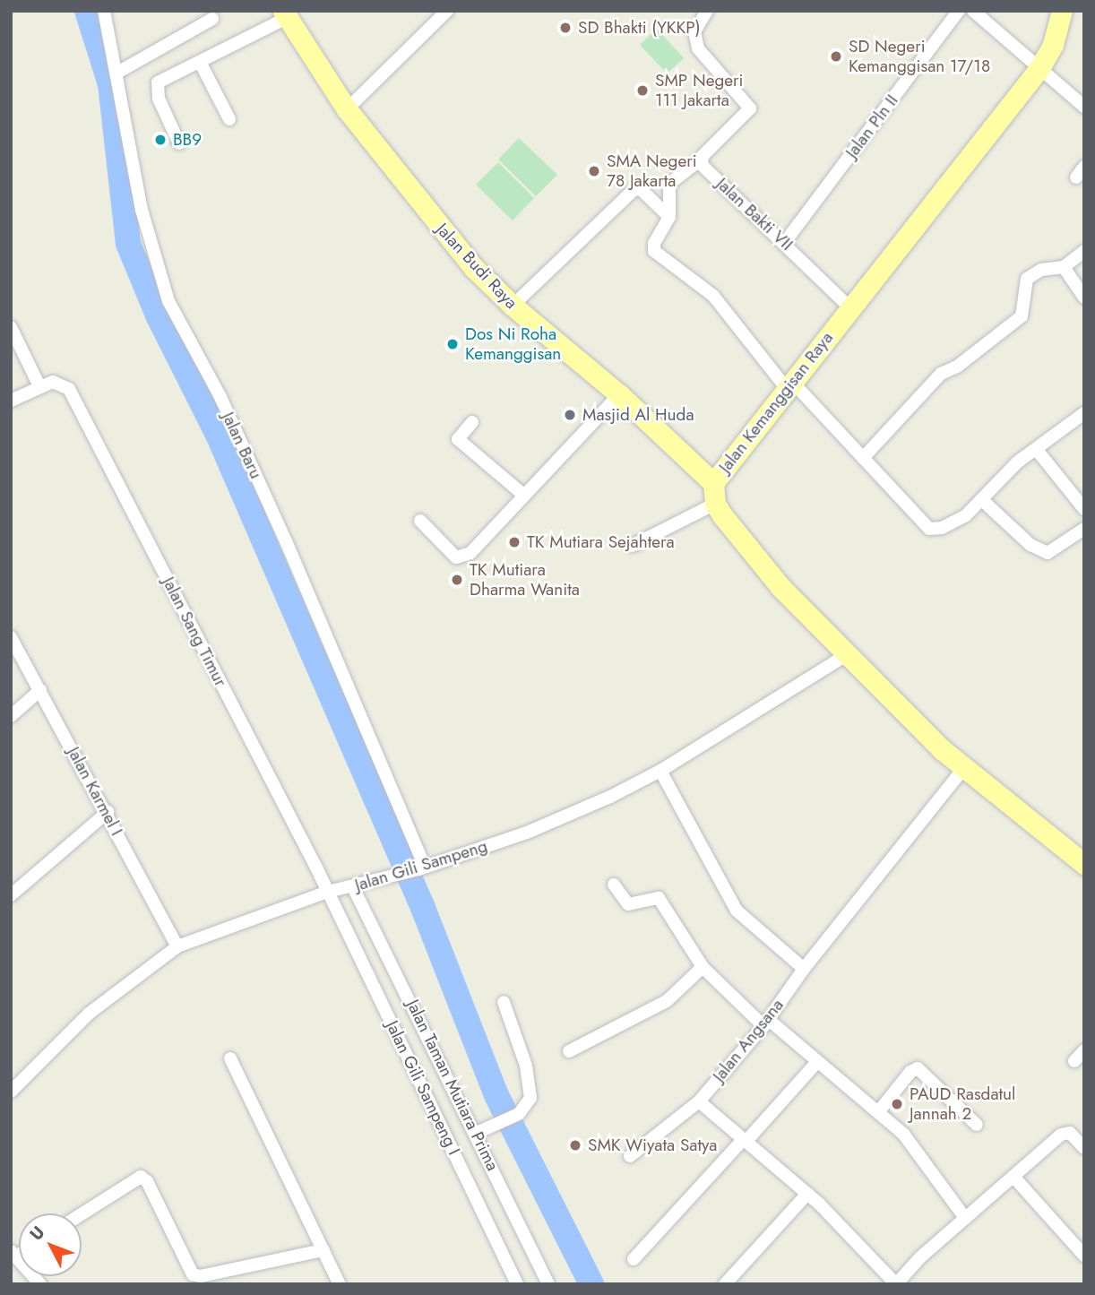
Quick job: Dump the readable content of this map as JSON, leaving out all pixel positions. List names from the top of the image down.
{
  "streets": {
    "main road": ["Jalan Budi Raya", "Jalan Kemanggisan Raya"],
    "street": [
      "Jalan Pln II",
      "Jalan Bakti VII",
      "Jalan Baru",
      "Jalan Sang Timur",
      "Jalan Karmel I",
      "Jalan Gili Sampeng",
      "Jalan Angsana",
      "Jalan Taman Mutiara Prima",
      "Jalan Gili Sampeng I"
    ]
  },
  "crossings": [
    ["Jalan Pln II", "Jalan Bakti VII"],
    ["Jalan Bakti VII", "Jalan Kemanggisan Raya"],
    ["Jalan Budi Raya", "Jalan Kemanggisan Raya"],
    ["Jalan Baru", "Jalan Gili Sampeng"],
    ["Jalan Sang Timur", "Jalan Gili Sampeng"],
    ["Jalan Sang Timur", "Jalan Gili Sampeng I"],
    ["Jalan Karmel I", "Jalan Gili Sampeng"],
    ["Jalan Gili Sampeng", "Jalan Taman Mutiara Prima"],
    ["Jalan Gili Sampeng", "Jalan Gili Sampeng I"]
  ],
  "places": [
    "SD Bhakti (YKKP)",
    "SD Negeri Kemanggisan 17/18",
    "SMP Negeri 111 Jakarta",
    "BB9",
    "SMA Negeri 78 Jakarta",
    "Dos Ni Roha Kemanggisan",
    "Masjid Al Huda",
    "TK Mutiara Sejahtera",
    "TK Mutiara Dharma Wanita",
    "PAUD Rasdatul Jannah 2",
    "SMK Wiyata Satya"
  ],
  "north": "top left"
}
